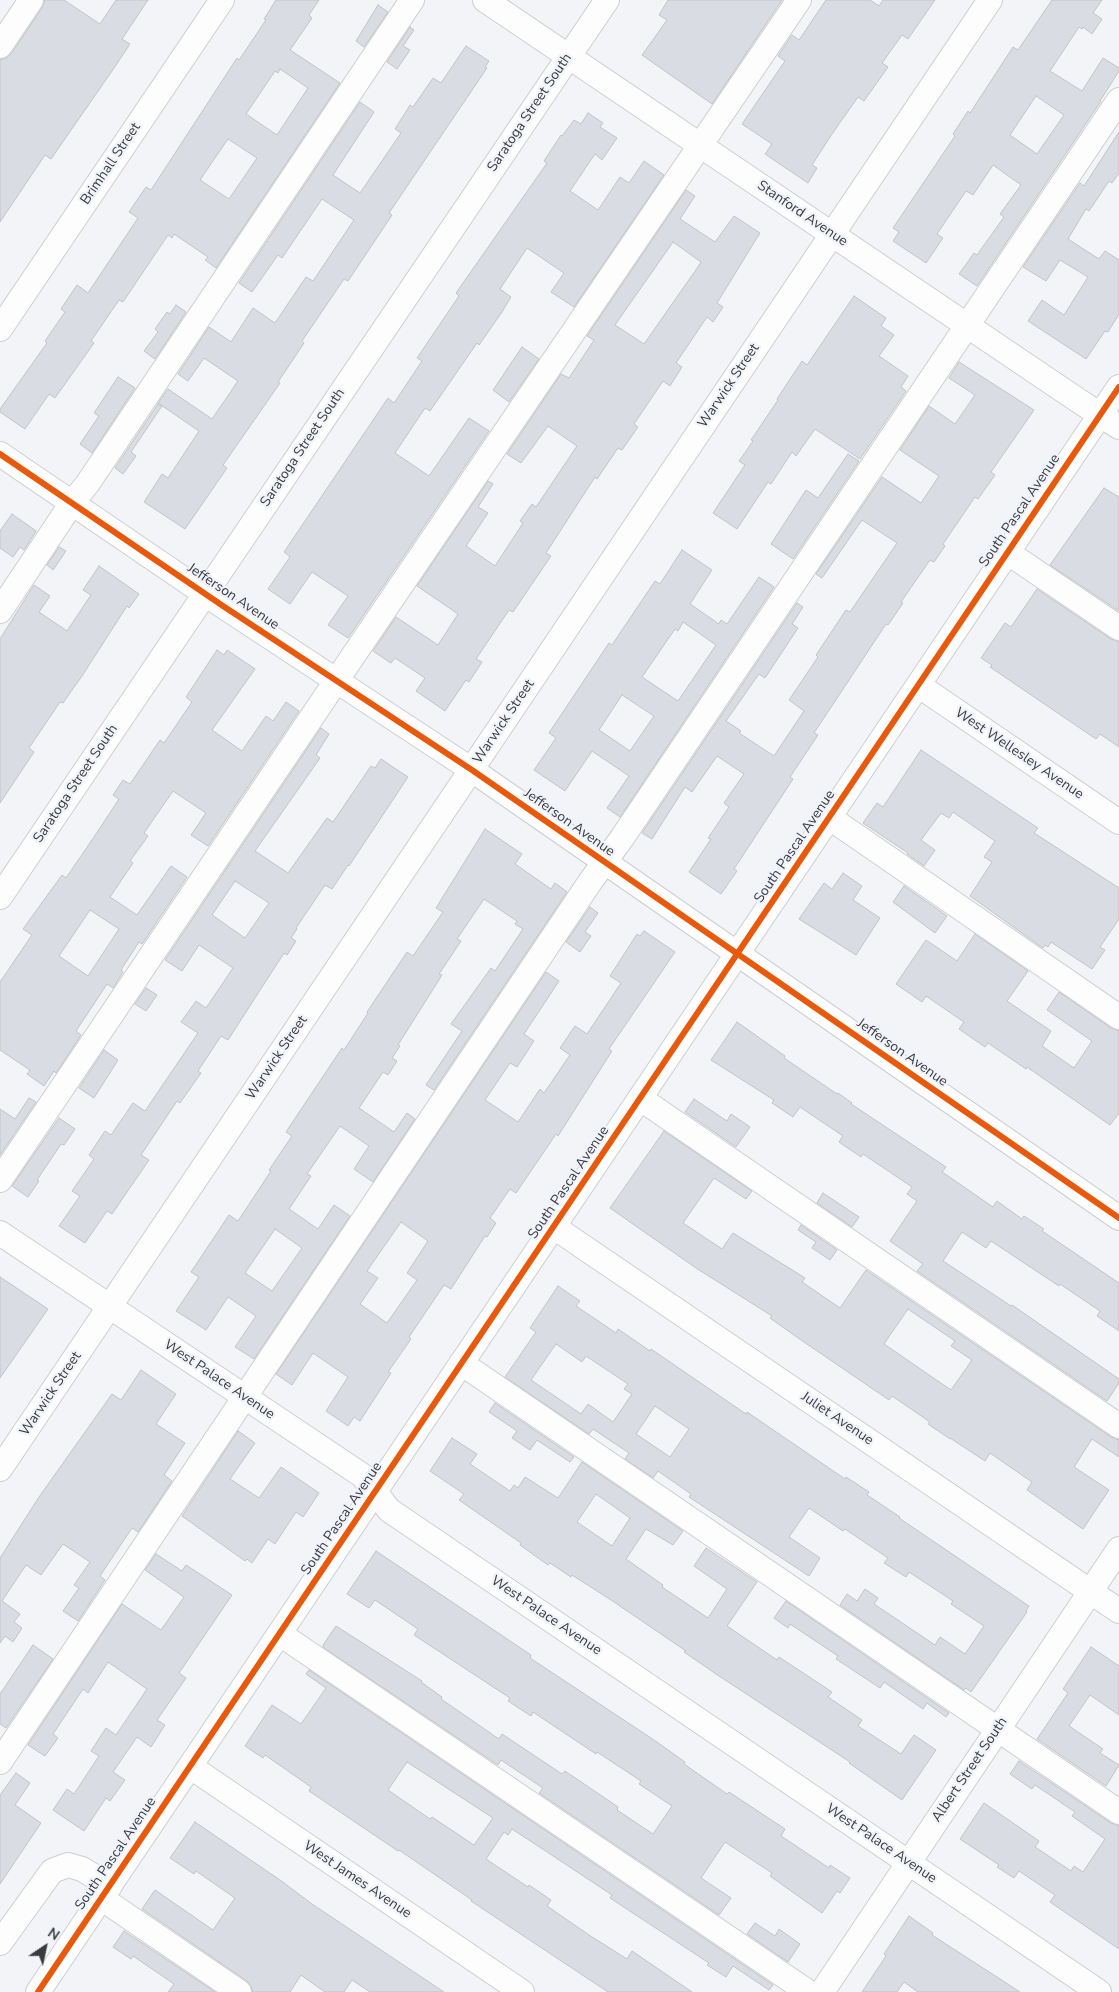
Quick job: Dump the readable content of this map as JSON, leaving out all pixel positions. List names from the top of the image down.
{
  "streets": {
    "street": [
      "Saratoga Street South",
      "Brimhall Street",
      "Stanford Avenue",
      "Warwick Street",
      "South Pascal Avenue",
      "Jefferson Avenue",
      "West Wellesley Avenue",
      "West Palace Avenue",
      "Juliet Avenue",
      "Albert Street South",
      "West James Avenue"
    ]
  },
  "crossings": [
    ["Saratoga Street South", "Stanford Avenue"],
    ["Saratoga Street South", "Jefferson Avenue"],
    ["Stanford Avenue", "Warwick Street"],
    ["Stanford Avenue", "South Pascal Avenue"],
    ["Warwick Street", "Jefferson Avenue"],
    ["Warwick Street", "West Palace Avenue"],
    ["South Pascal Avenue", "Jefferson Avenue"],
    ["South Pascal Avenue", "West Wellesley Avenue"],
    ["South Pascal Avenue", "West Palace Avenue"],
    ["South Pascal Avenue", "Juliet Avenue"],
    ["South Pascal Avenue", "West James Avenue"],
    ["West Palace Avenue", "Albert Street South"],
    ["Juliet Avenue", "Albert Street South"]
  ],
  "north": "top right"
}
